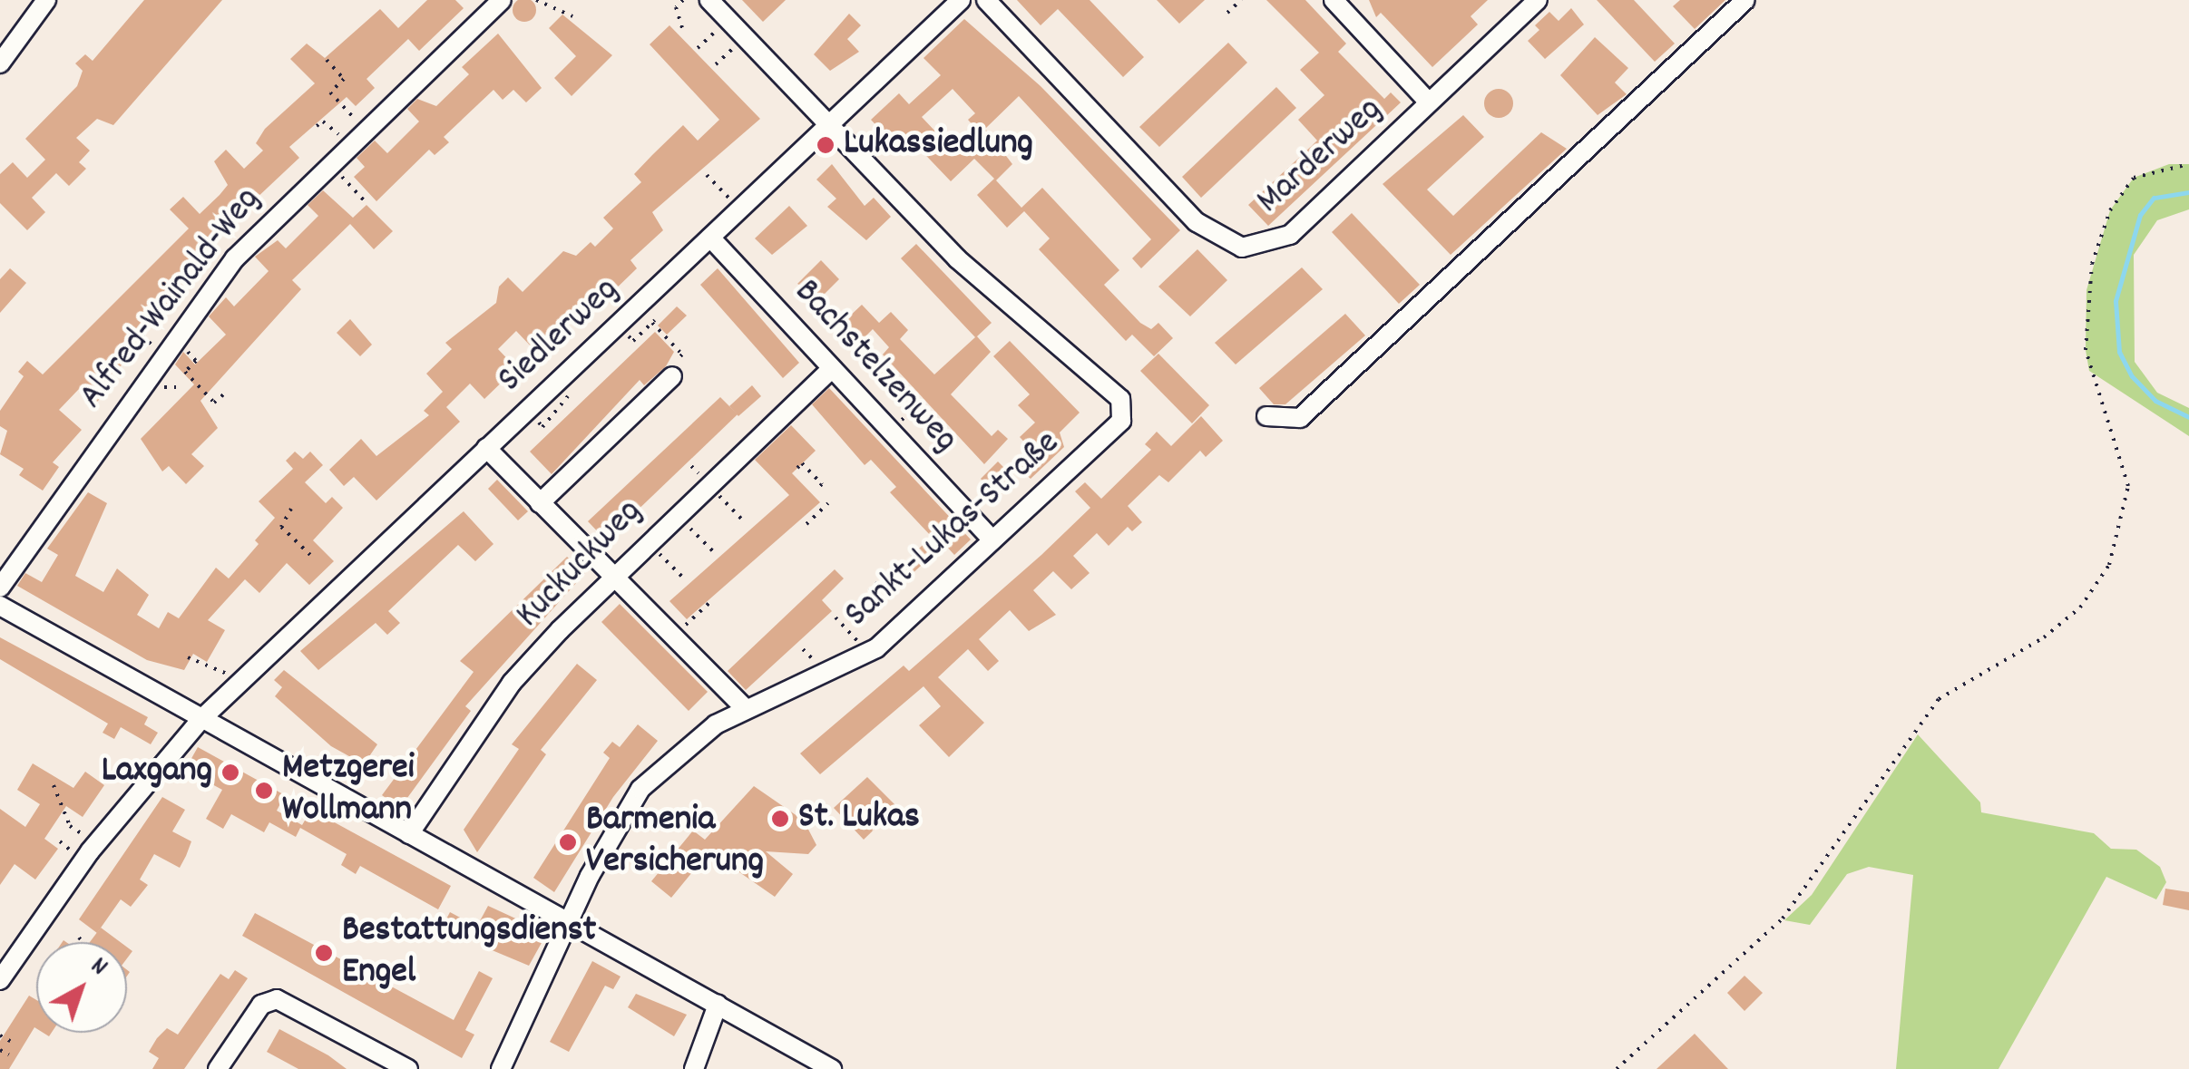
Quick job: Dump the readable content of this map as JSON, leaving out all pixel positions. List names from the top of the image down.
{
  "streets": {
    "street": [
      "Marderweg",
      "Alfred-Wainald-Weg",
      "Siedlerweg",
      "Bachstelzenweg",
      "Sankt-Lukas-Straße",
      "Kuckuckweg"
    ]
  },
  "crossings": [
    ["Siedlerweg", "Bachstelzenweg"],
    ["Siedlerweg", "Sankt-Lukas-Straße"],
    ["Bachstelzenweg", "Sankt-Lukas-Straße"],
    ["Bachstelzenweg", "Kuckuckweg"]
  ],
  "places": [
    "Lukassiedlung",
    "Laxgang",
    "Metzgerei Wollmann",
    "St. Lukas",
    "Barmenia Versicherung",
    "Bestattungsdienst Engel"
  ],
  "north": "top right"
}
